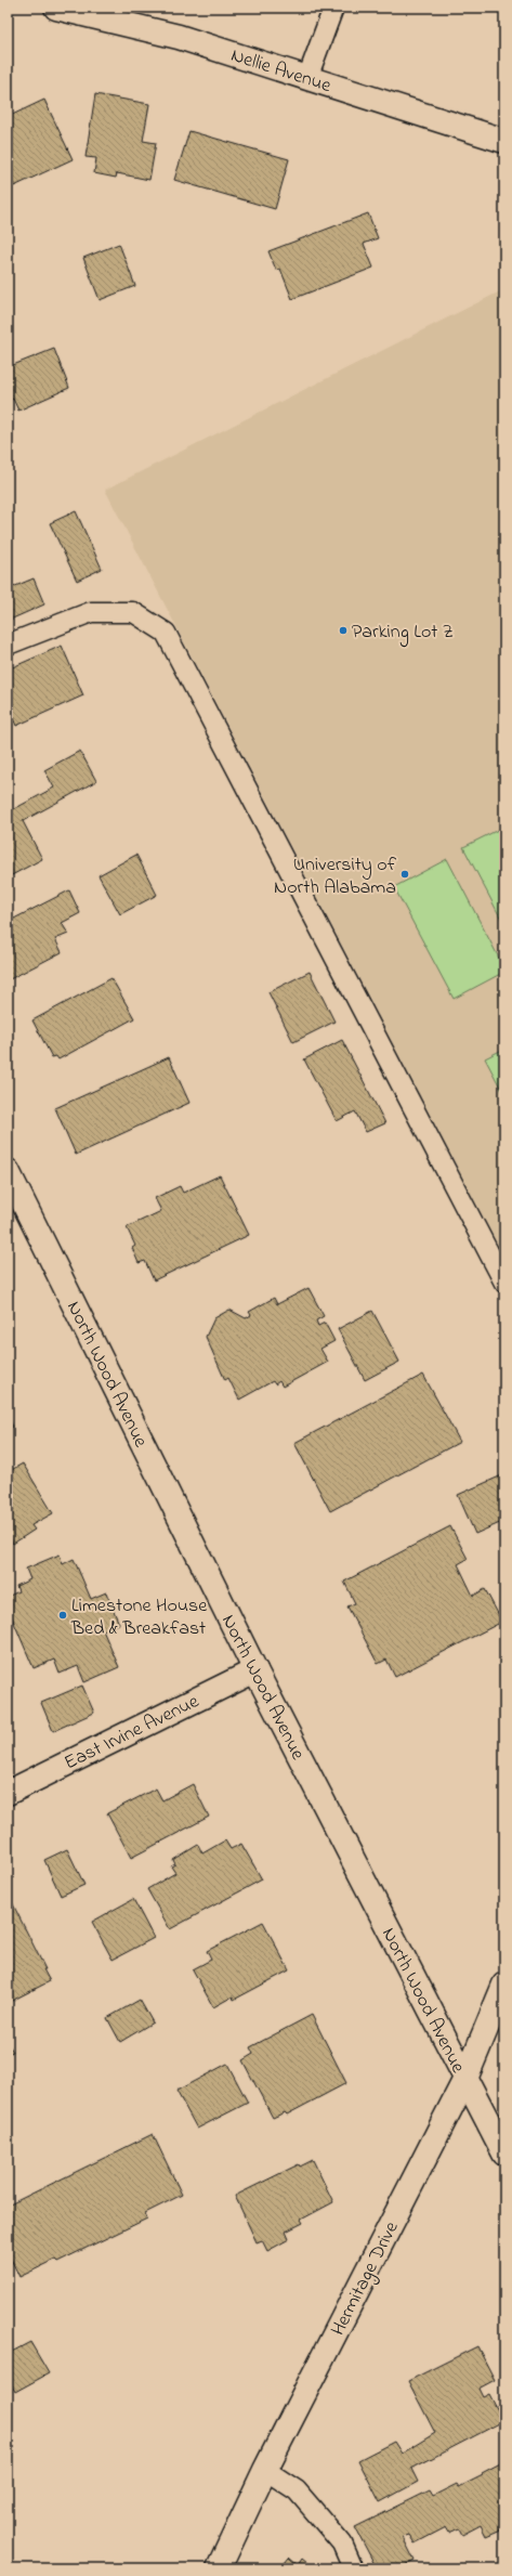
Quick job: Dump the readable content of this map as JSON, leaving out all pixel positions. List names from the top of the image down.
{
  "streets": {
    "street": [
      "Nellie Avenue",
      "North Wood Avenue",
      "East Irvine Avenue",
      "Hermitage Drive"
    ]
  },
  "crossings": [
    ["North Wood Avenue", "East Irvine Avenue"],
    ["North Wood Avenue", "Hermitage Drive"]
  ],
  "places": ["Parking Lot Z", "University of North Alabama", "Limestone House Bed & Breakfast"]
}
